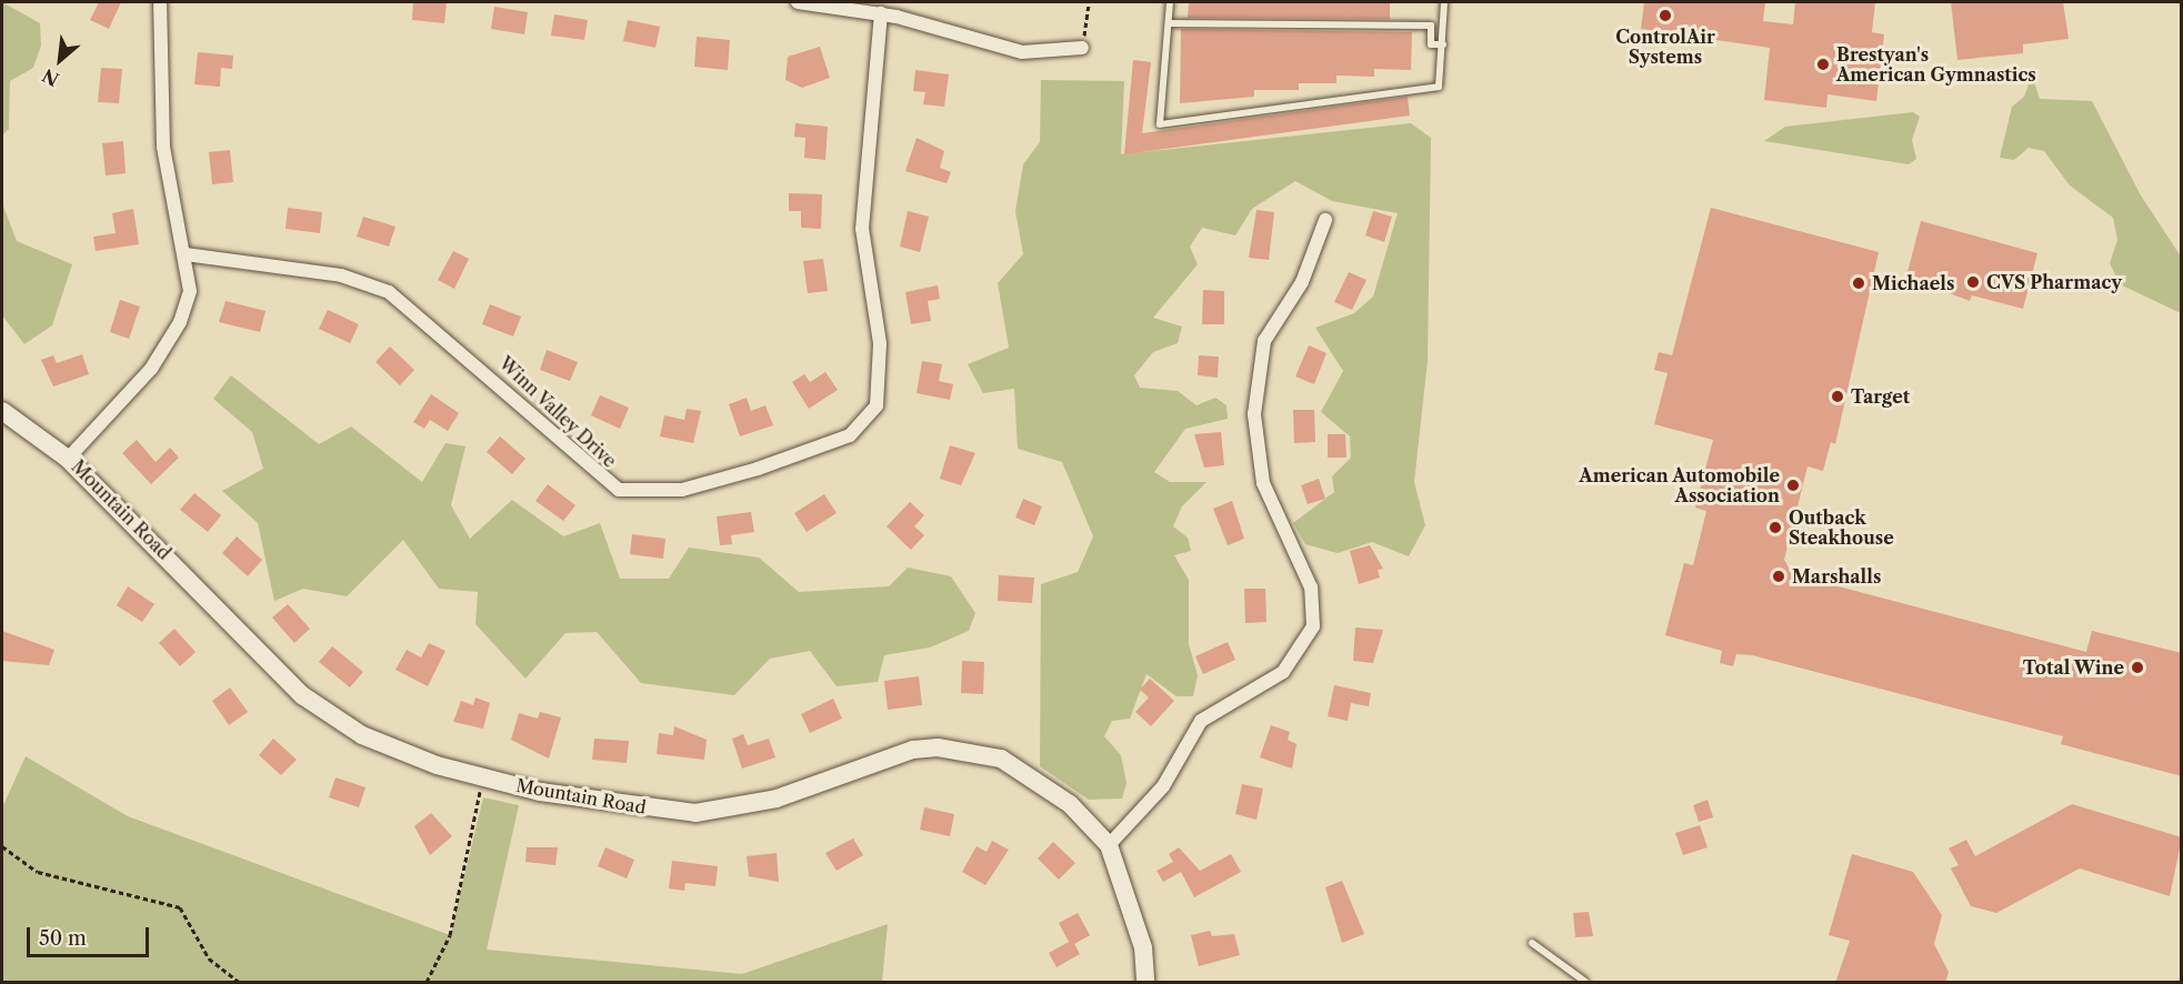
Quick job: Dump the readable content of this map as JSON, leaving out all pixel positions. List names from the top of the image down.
{
  "streets": {
    "street": ["Winn Valley Drive", "Mountain Road"]
  },
  "places": [
    "ControlAir Systems",
    "Brestyan's American Gymnastics",
    "CVS Pharmacy",
    "Michaels",
    "Target",
    "American Automobile Association",
    "Outback Steakhouse",
    "Marshalls",
    "Total Wine"
  ],
  "scale_bar": "50 m",
  "north": "bottom left"
}
